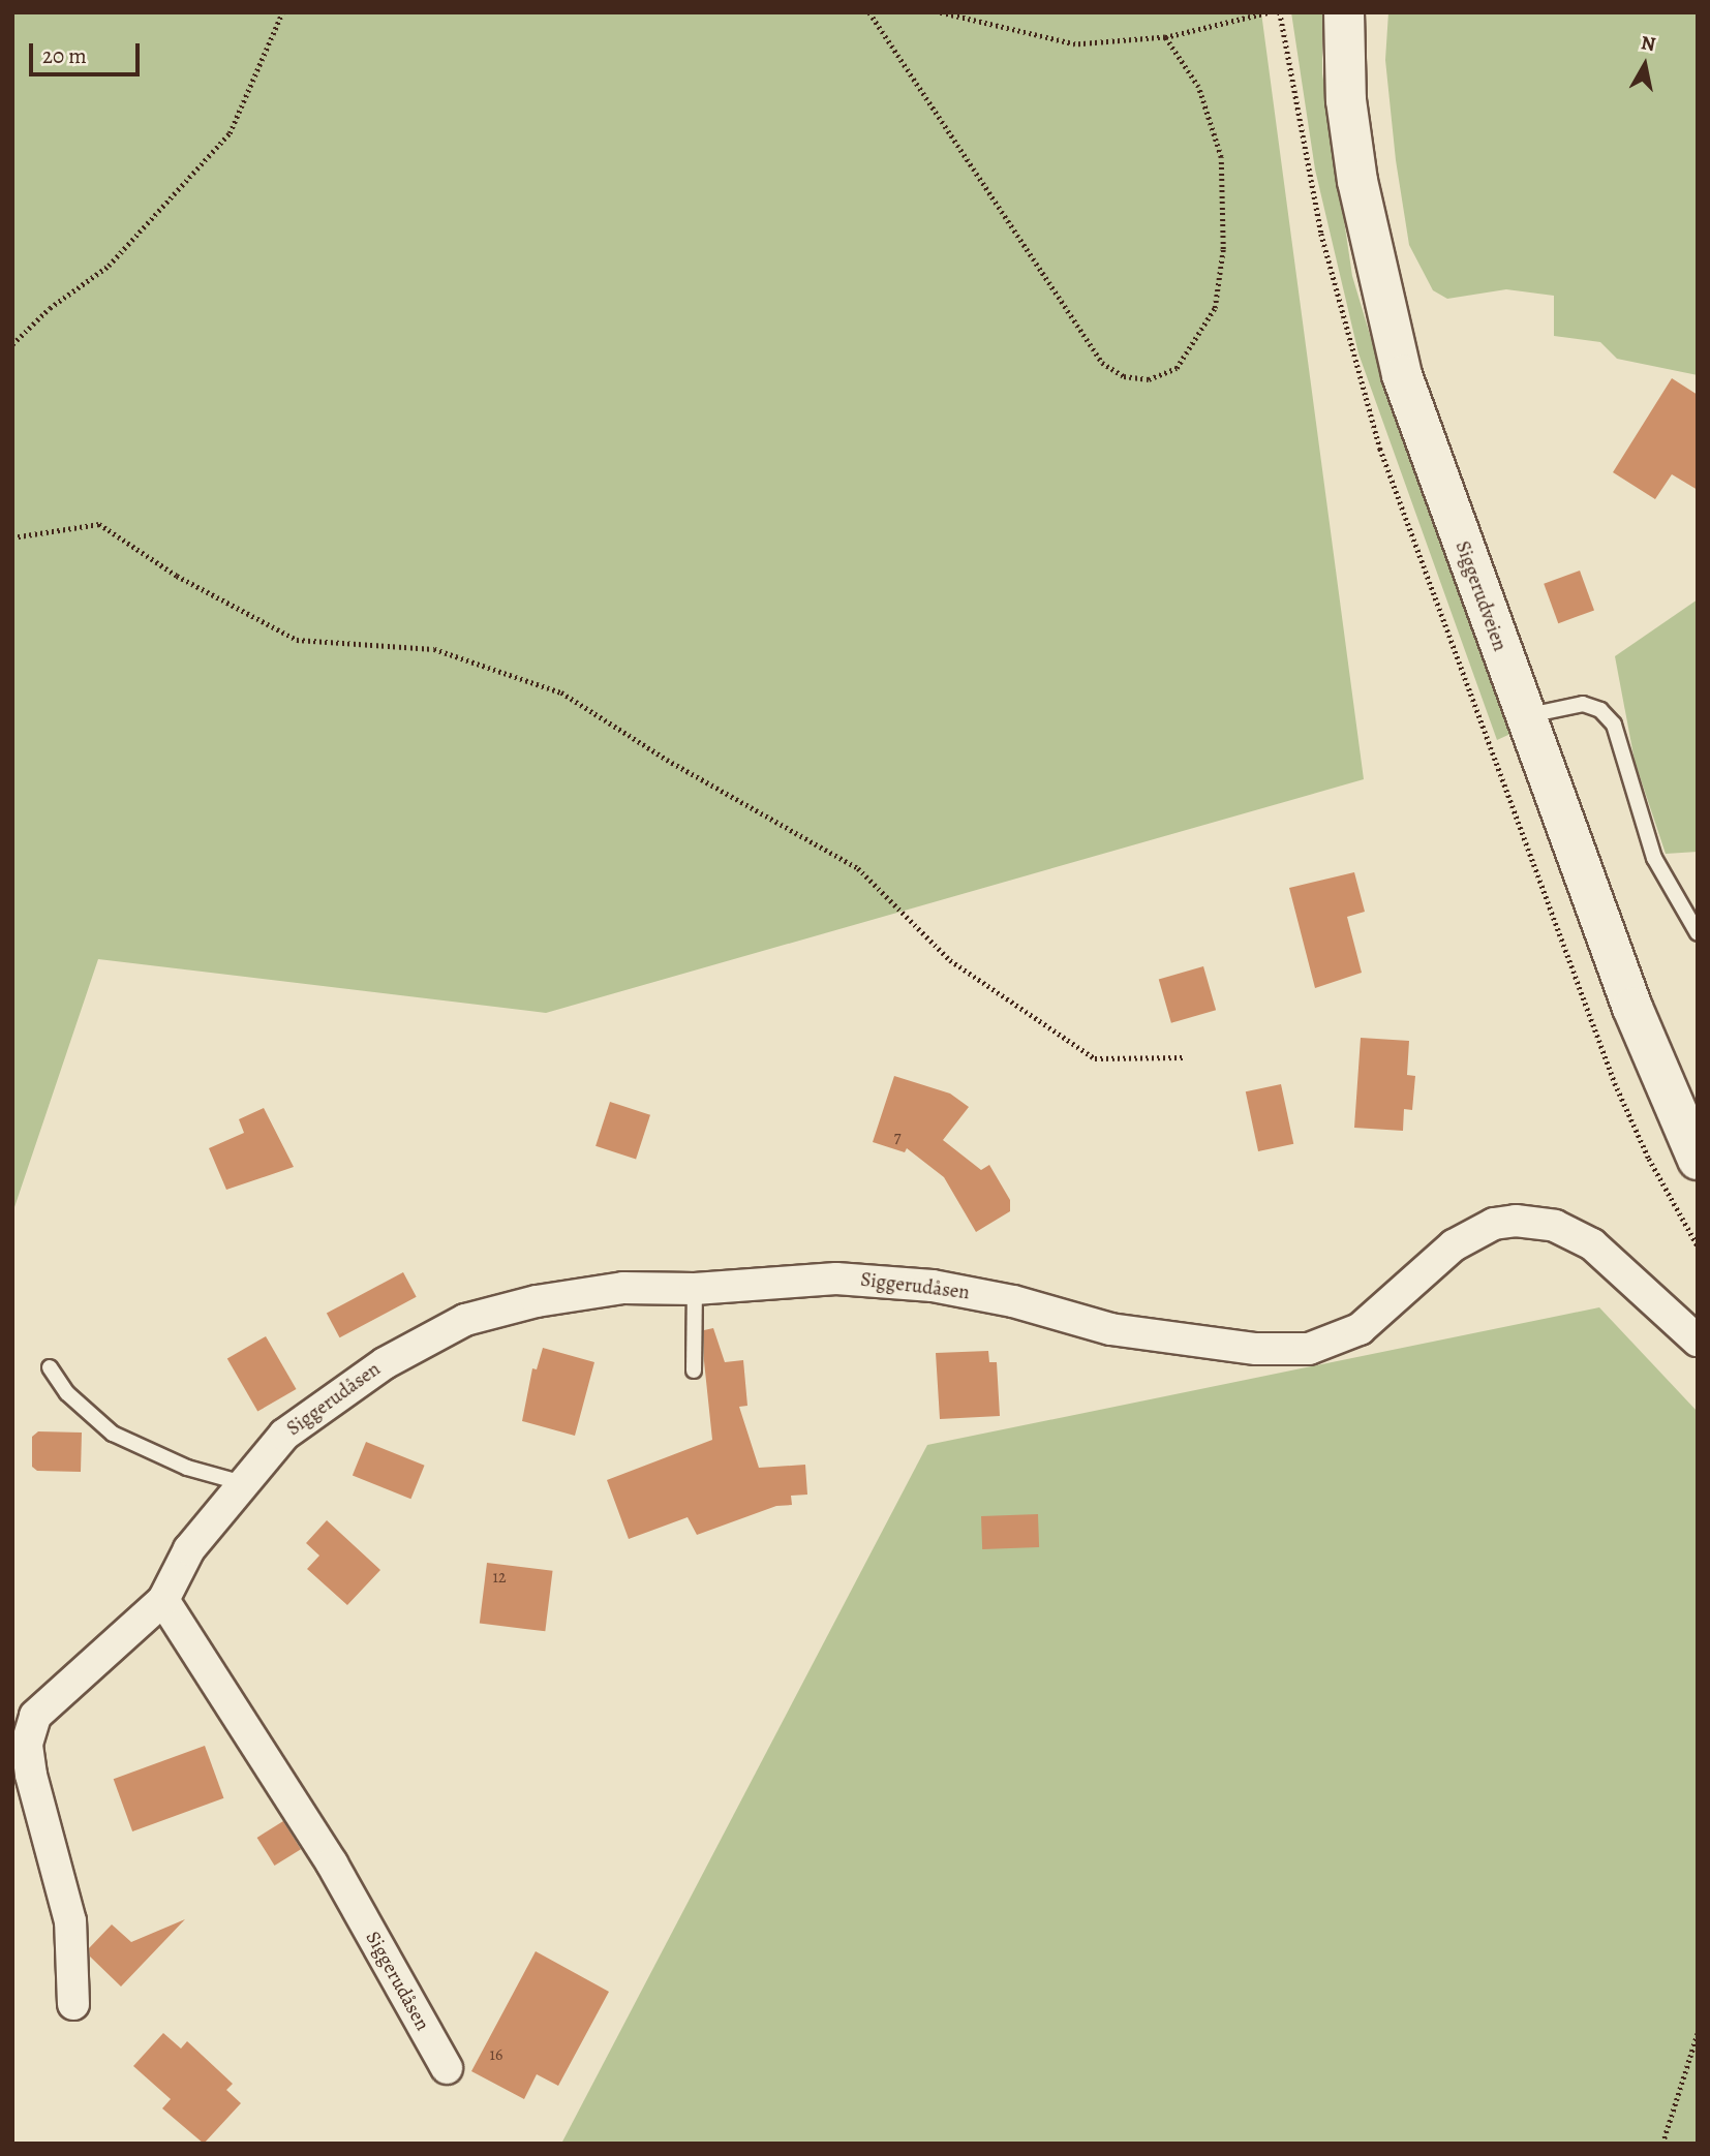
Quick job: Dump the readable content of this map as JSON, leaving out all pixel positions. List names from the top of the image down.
{
  "streets": {
    "main road": ["Siggerudveien"],
    "street": ["Siggerudåsen"]
  },
  "house_numbers": ["7", "12", "16"],
  "scale_bar": "20 m",
  "north": "top"
}
